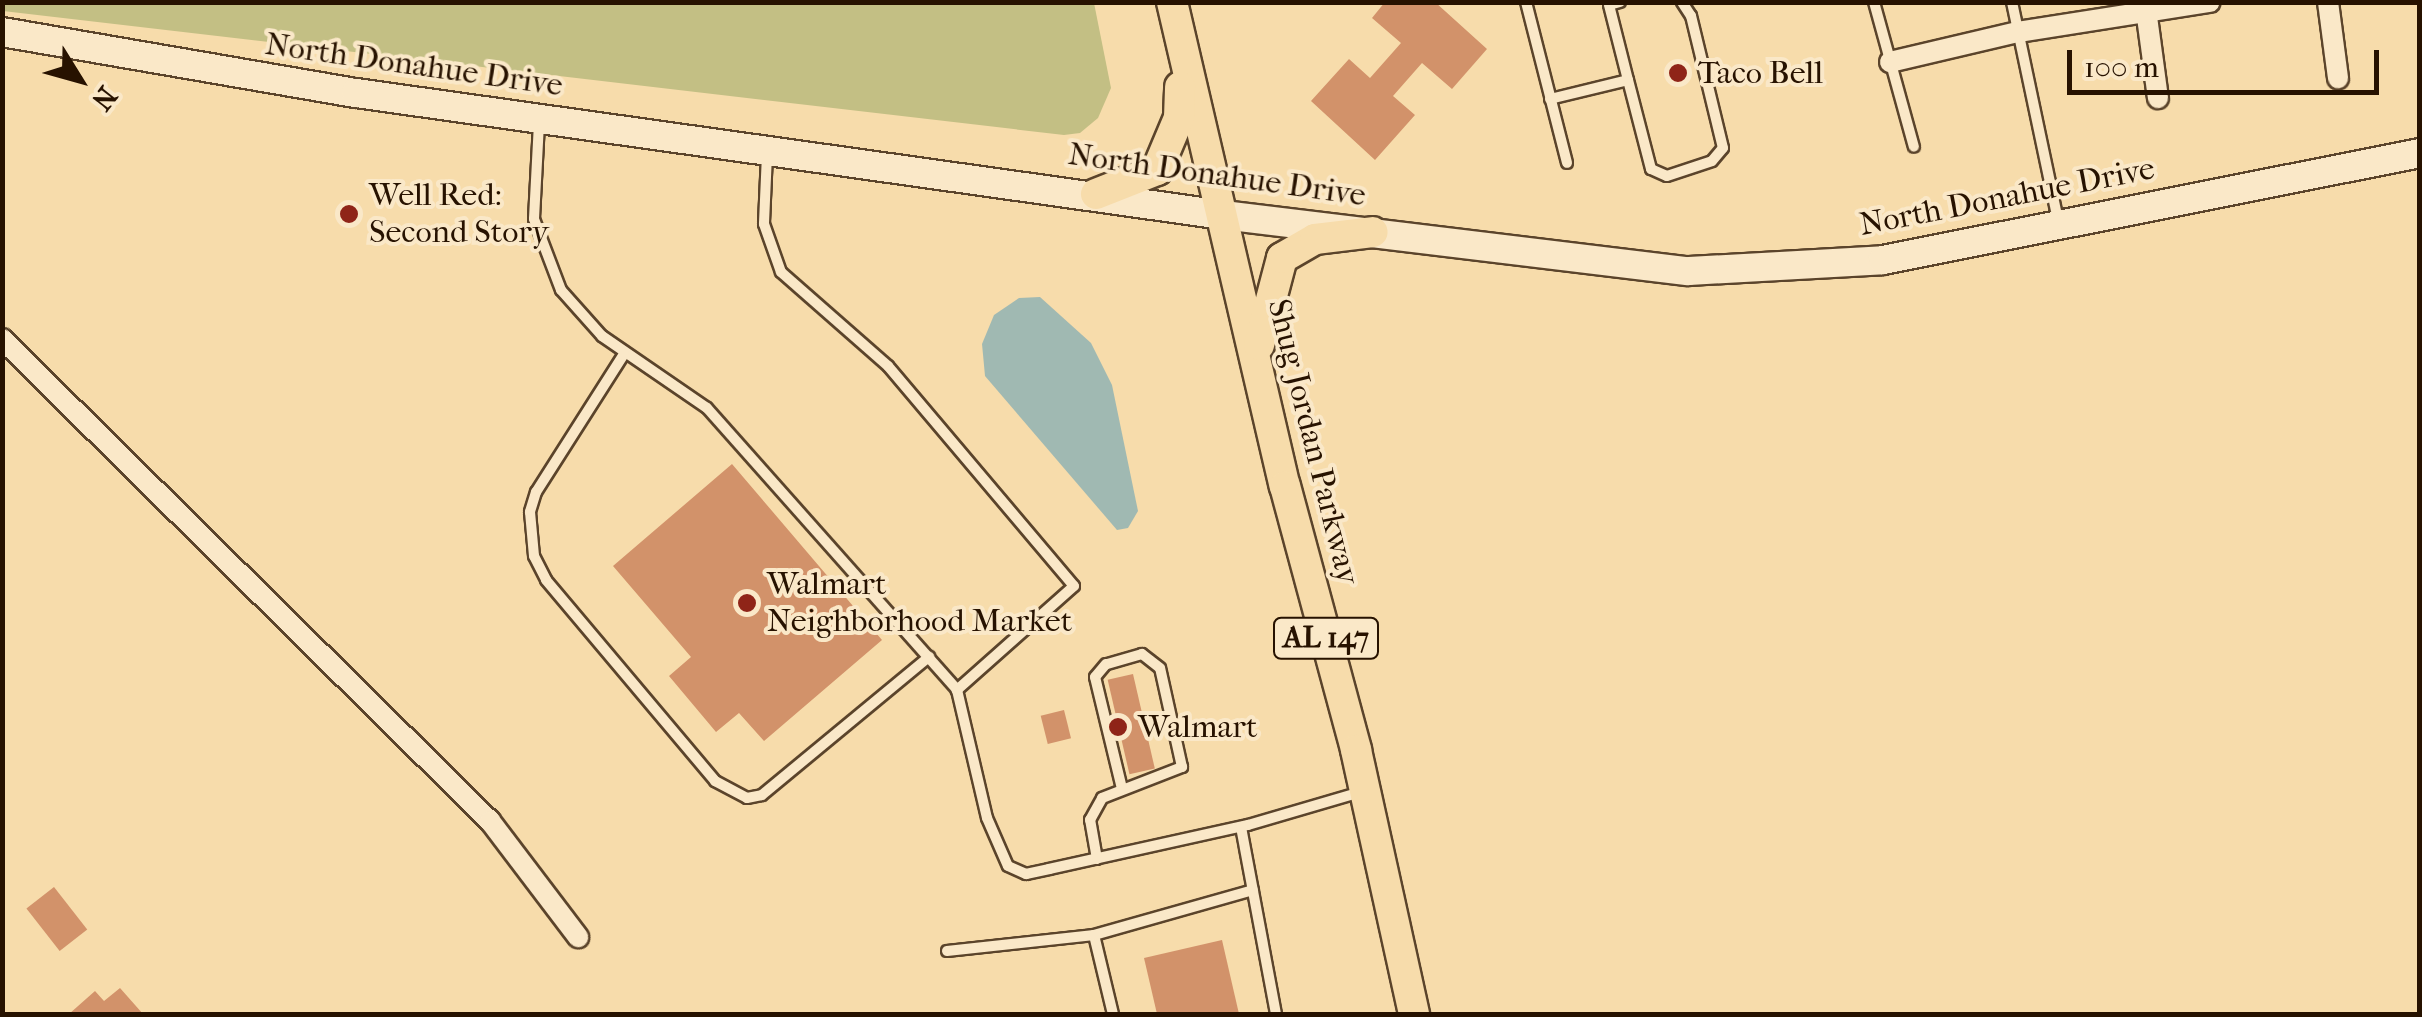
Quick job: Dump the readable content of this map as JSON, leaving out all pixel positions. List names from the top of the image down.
{
  "streets": {
    "main road": ["Shug Jordan Parkway", "AL 147"],
    "street": ["North Donahue Drive"]
  },
  "crossings": [
    ["North Donahue Drive", "Shug Jordan Parkway"]
  ],
  "places": [
    "Taco Bell",
    "Well Red: Second Story",
    "Walmart Neighborhood Market",
    "Walmart"
  ],
  "scale_bar": "100 m",
  "north": "bottom right"
}
